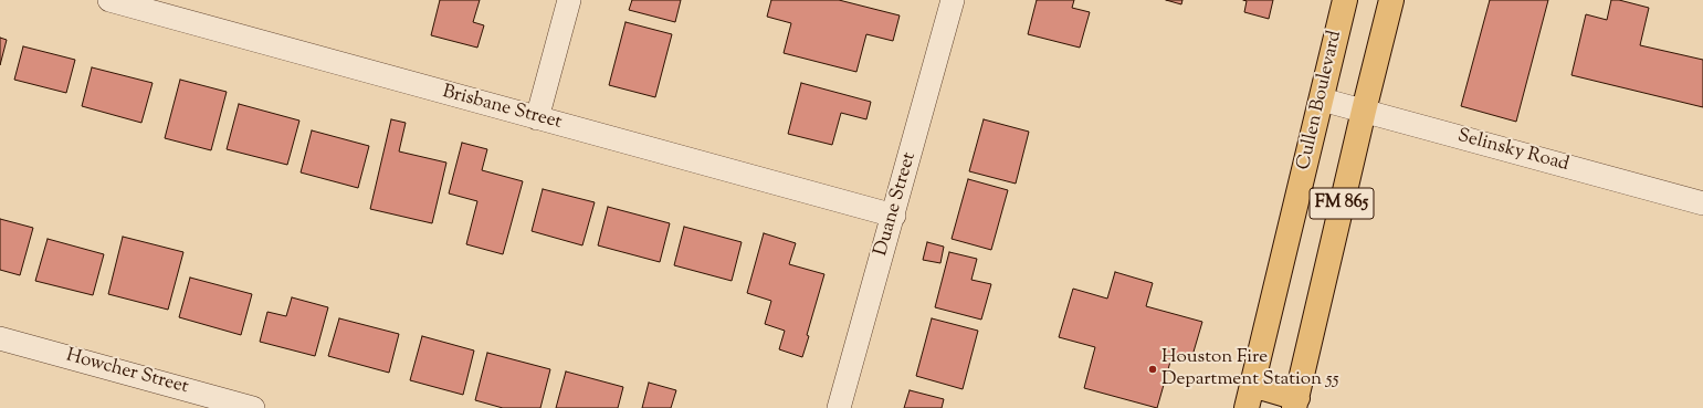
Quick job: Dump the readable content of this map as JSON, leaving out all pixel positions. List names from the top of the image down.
{
  "streets": {
    "main road": ["Cullen Boulevard", "FM 865"],
    "street": [
      "Brisbane Street",
      "Selinsky Road",
      "Duane Street",
      "Howcher Street"
    ]
  },
  "crossings": [
    ["Cullen Boulevard", "Selinsky Road"],
    ["Brisbane Street", "Duane Street"],
    ["Selinsky Road", "FM 865"]
  ],
  "places": ["Houston Fire Department Station 55"]
}
